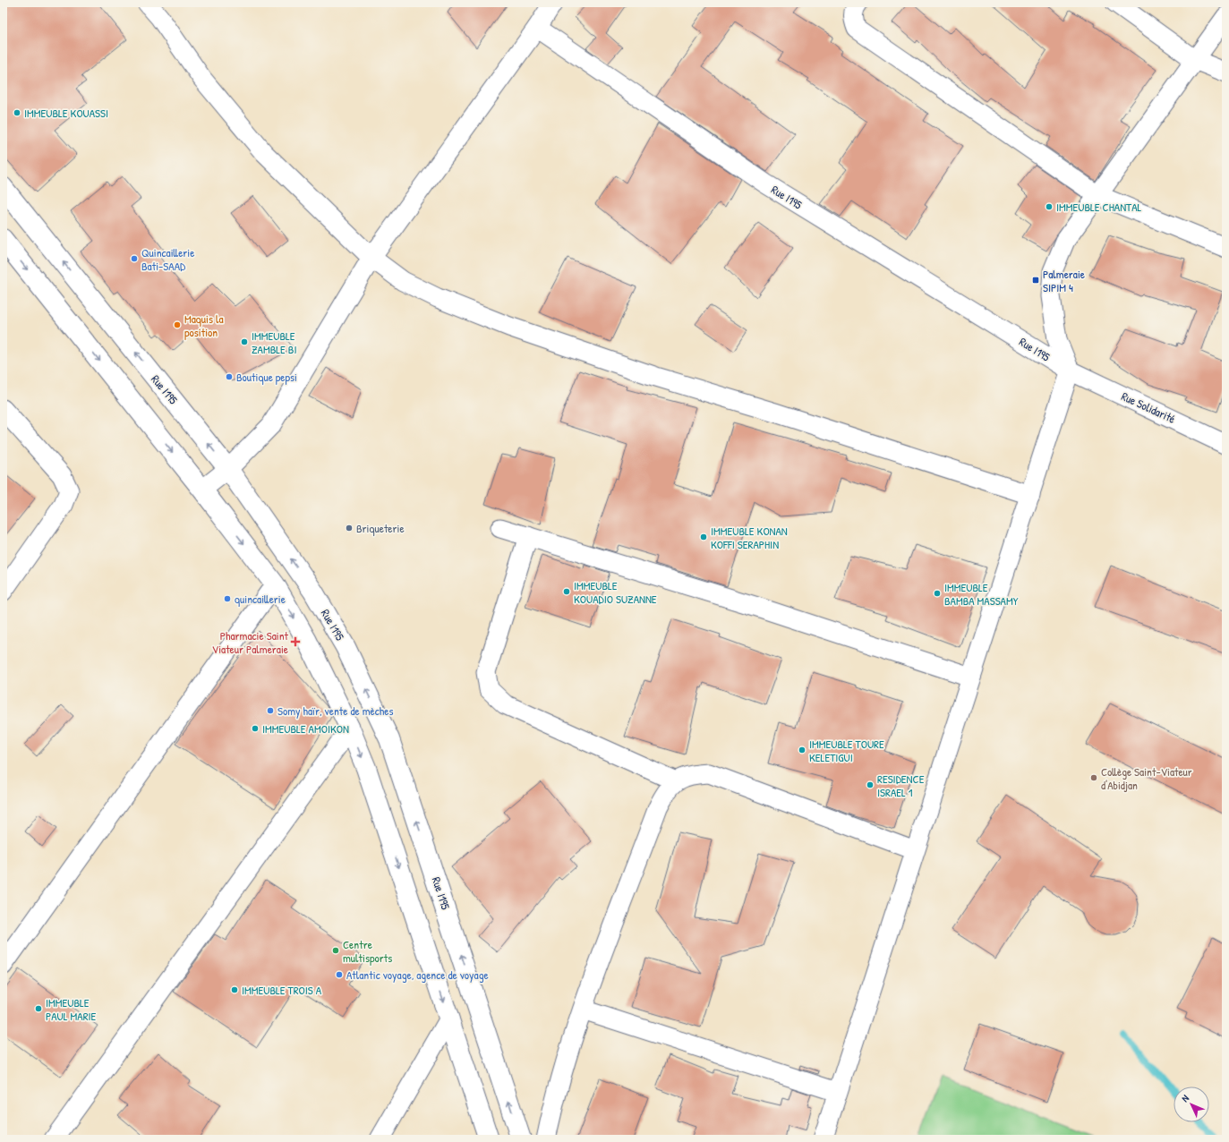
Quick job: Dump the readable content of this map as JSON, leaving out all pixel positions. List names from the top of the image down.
{
  "streets": {
    "main road": ["Rue I195"],
    "street": ["Rue Solidarité"]
  },
  "crossings": [
    ["Rue I195", "Rue Solidarité"]
  ],
  "one_way": ["Rue I195"],
  "places": {
    "other": [
      "IMMEUBLE KOUASSI",
      "IMMEUBLE CHANTAL",
      "Quincaillerie Bati-SAAD",
      "Maquis la position",
      "IMMEUBLE ZAMBLE BI",
      "Boutique pepsi",
      "Briqueterie",
      "IMMEUBLE KONAN KOFFI SERAPHIN",
      "IMMEUBLE KOUADIO SUZANNE",
      "IMMEUBLE BAMBA MASSAMY",
      "quincaillerie",
      "Somy haïr, vente de mèches",
      "IMMEUBLE AMOIKON",
      "IMMEUBLE TOURE KELETIGUI",
      "Collège Saint-Viateur d'Abidjan",
      "RESIDENCE ISRAEL 1",
      "Centre multisports",
      "Atlantic voyage, agence de voyage",
      "IMMEUBLE TROIS A",
      "IMMEUBLE PAUL MARIE"
    ],
    "transit": ["Palmeraie SIPIM 4"],
    "health": ["Pharmacie Saint Viateur Palmeraie"]
  },
  "north": "top left"
}
